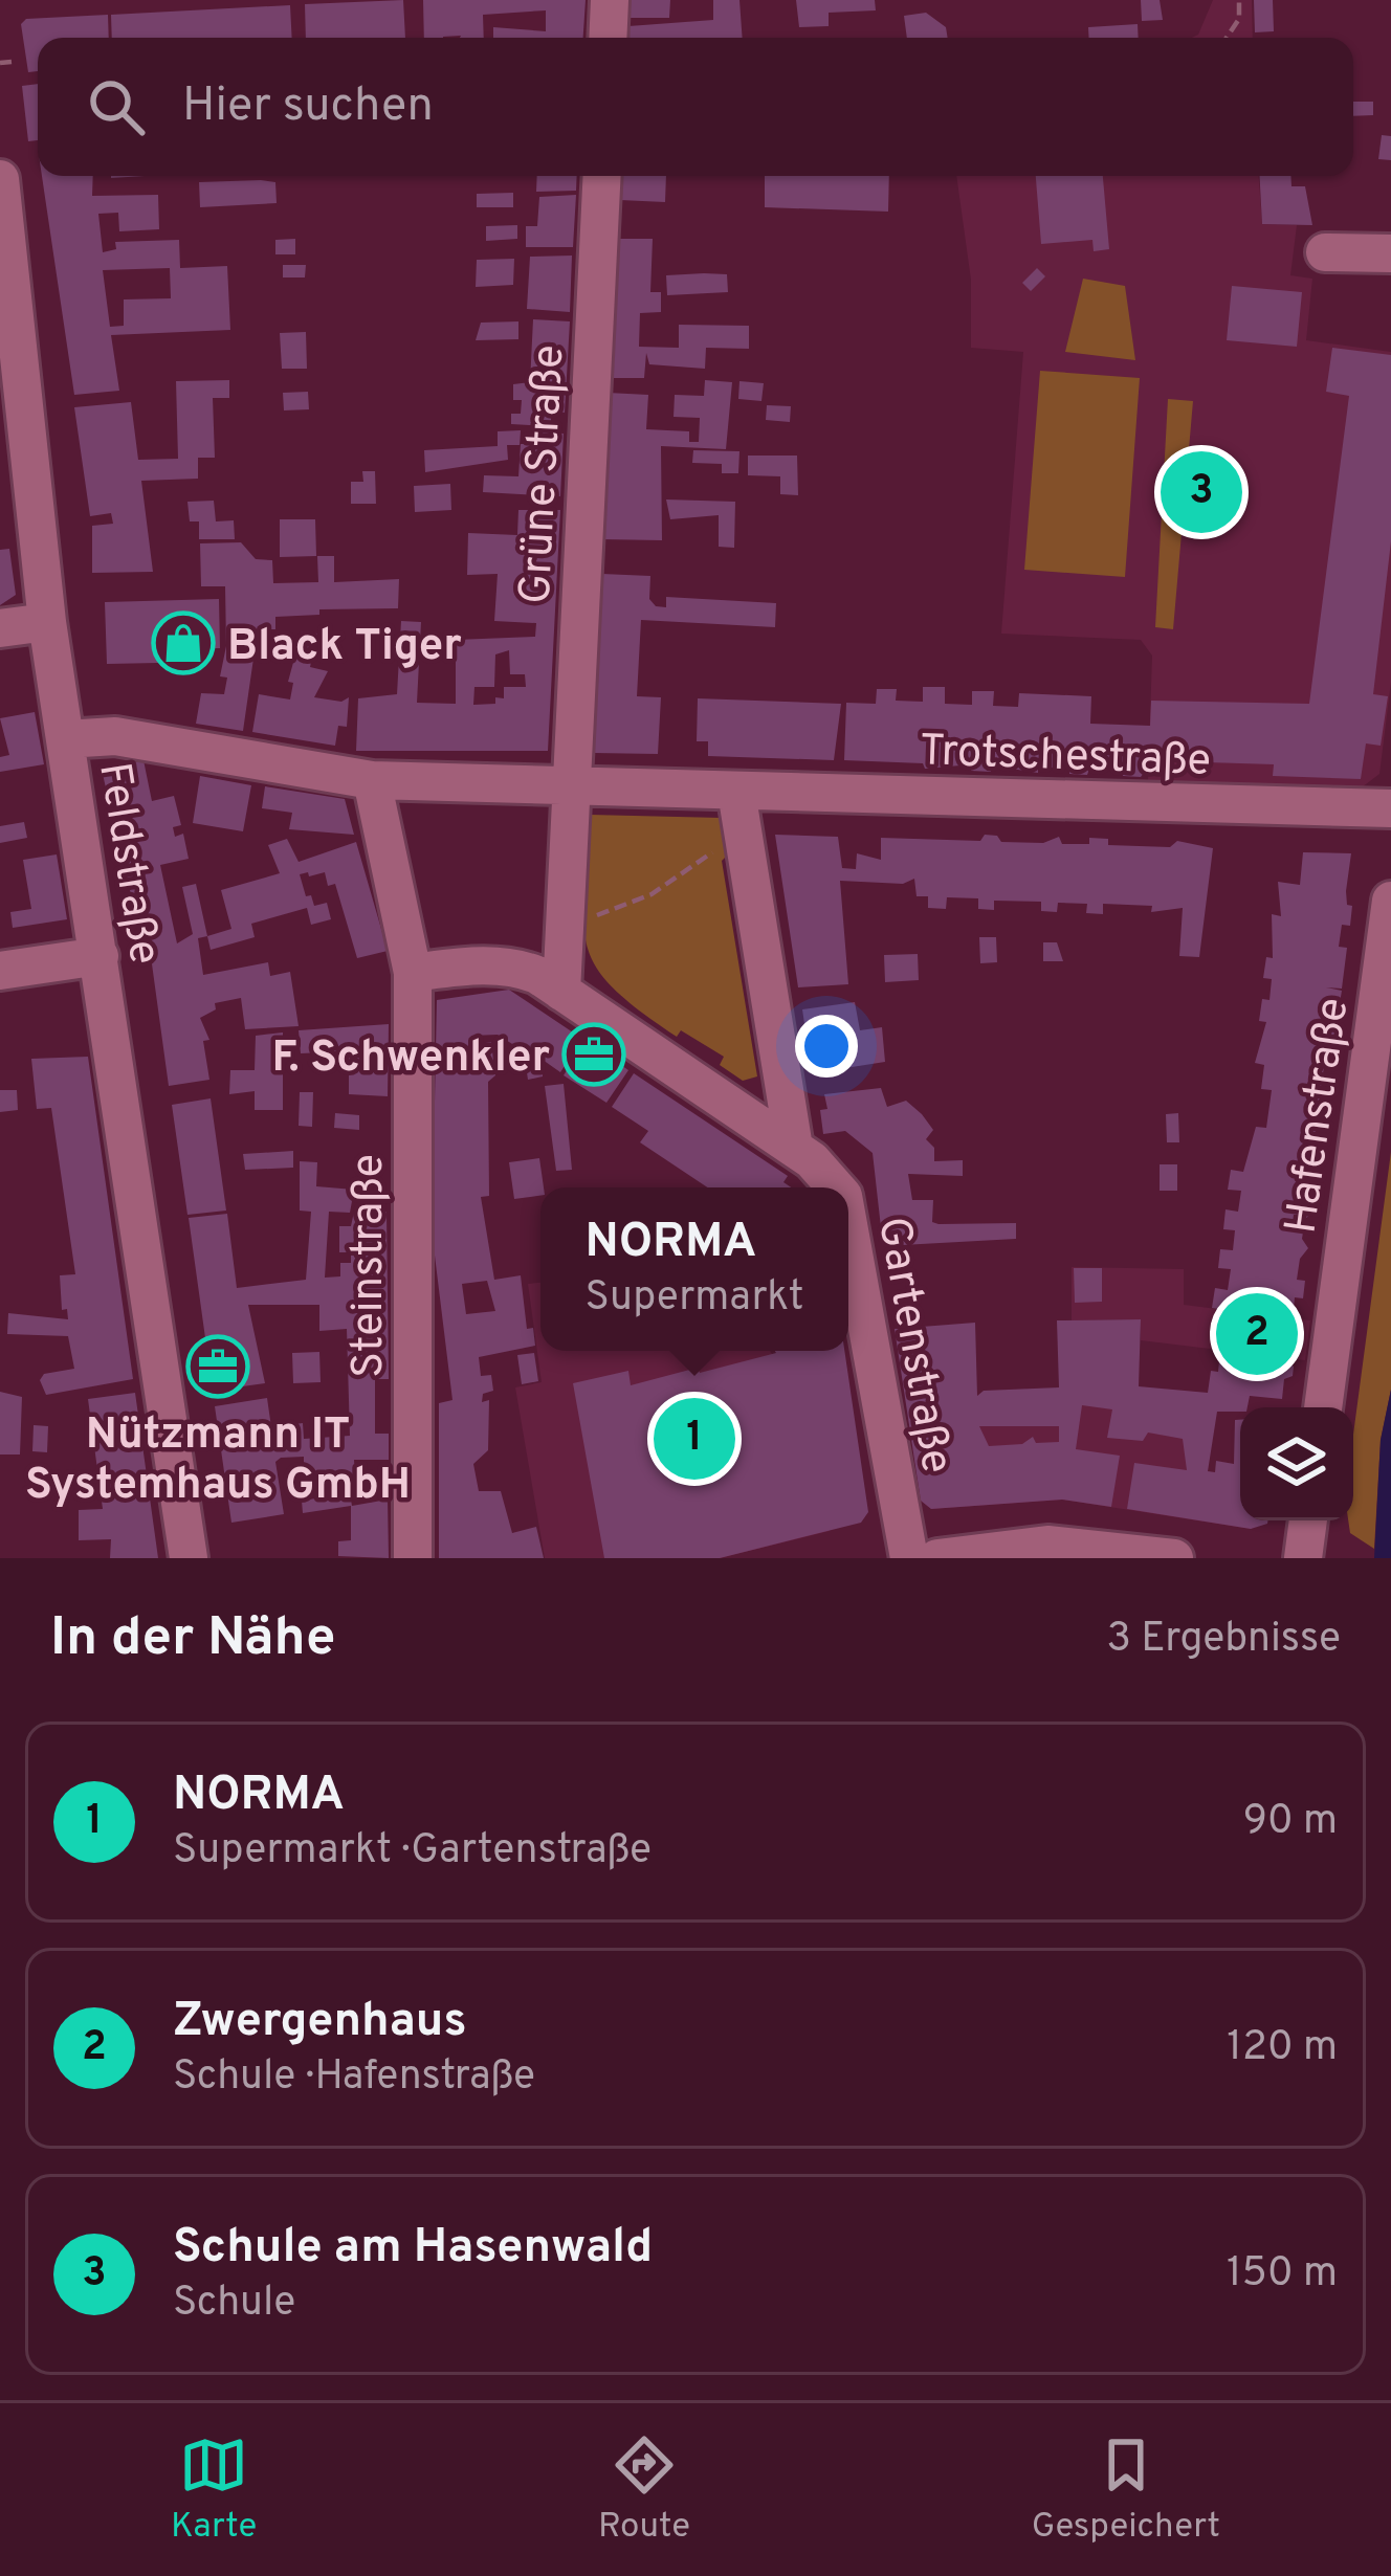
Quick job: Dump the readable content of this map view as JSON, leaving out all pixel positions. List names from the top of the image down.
{
  "streets": {
    "street": [
      "Grüne Straße",
      "Trotschestraße",
      "Feldstraße",
      "Hafenstraße",
      "Steinstraße",
      "Gartenstraße"
    ]
  },
  "crossings": [
    ["Grüne Straße", "Trotschestraße"],
    ["Trotschestraße", "Feldstraße"],
    ["Trotschestraße", "Steinstraße"]
  ],
  "places": {
    "shop": ["Black Tiger"],
    "office": ["F. Schwenkler", "Nützmann IT Systemhaus GmbH"]
  },
  "page": {
    "search": "Hier suchen",
    "pins": ["3", "2", "1"],
    "popup": ["NORMA", "Supermarkt"],
    "heading": ["In der Nähe", "3 Ergebnisse"],
    "list": [
      {
        "mark": "1",
        "name": "NORMA",
        "note": "Supermarkt · Gartenstraße",
        "value": "90 m"
      },
      {
        "mark": "2",
        "name": "Zwergenhaus",
        "note": "Schule · Hafenstraße",
        "value": "120 m"
      },
      {
        "mark": "3",
        "name": "Schule am Hasenwald",
        "note": "Schule",
        "value": "150 m"
      }
    ],
    "nav": ["Karte", "Route", "Gespeichert"]
  }
}
